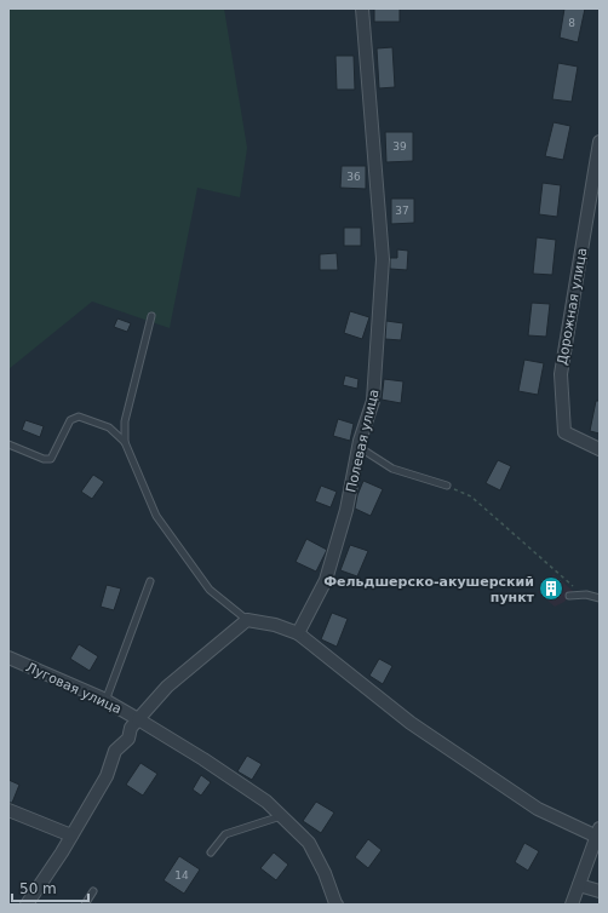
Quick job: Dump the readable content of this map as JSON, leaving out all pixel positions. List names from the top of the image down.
{
  "streets": {
    "street": ["Дорожная улица", "Полевая улица", "Луговая улица"]
  },
  "places": {
    "building": ["Фельдшерско-акушерский пункт"]
  },
  "house_numbers": [
    "8",
    "39",
    "36",
    "37",
    "14"
  ],
  "scale_bar": "50 m"
}
